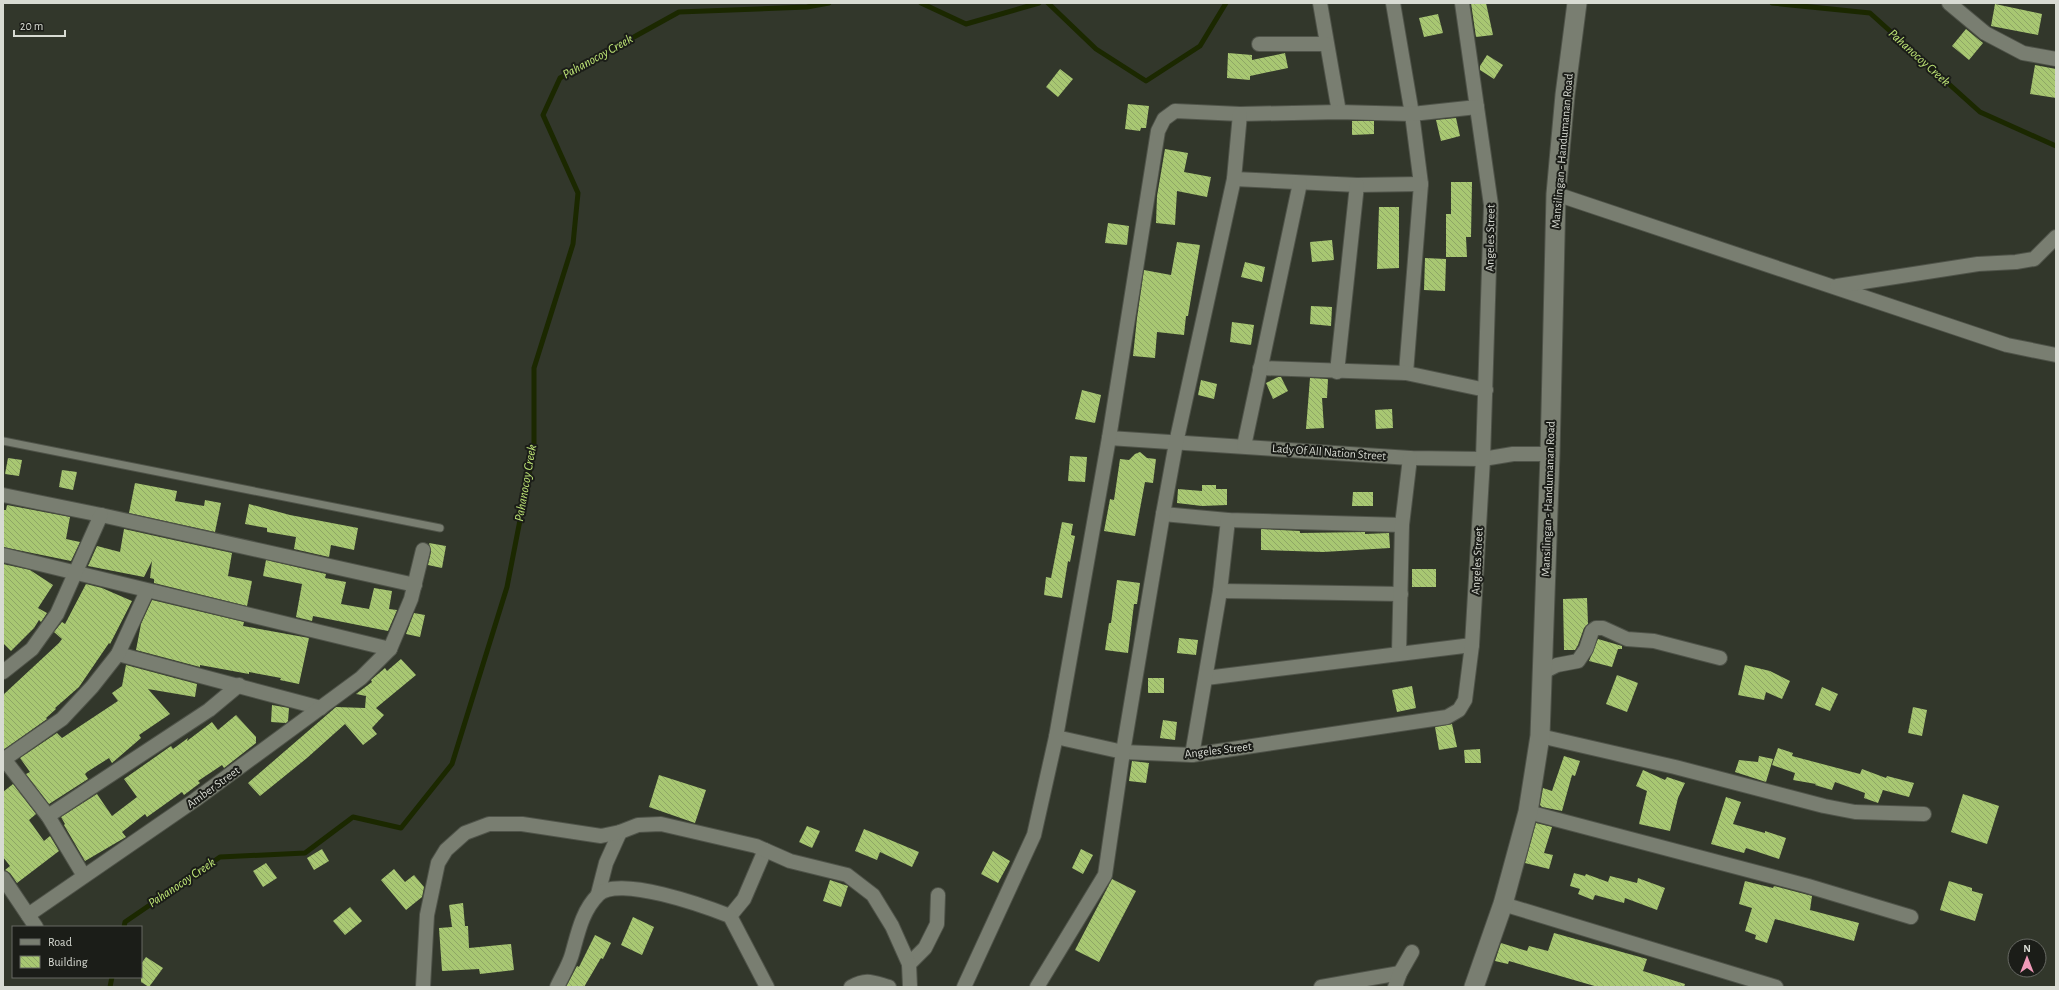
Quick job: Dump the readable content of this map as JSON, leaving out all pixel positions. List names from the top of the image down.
{
  "streets": {
    "street": [
      "Mansilingan - Handumanan Road",
      "Angeles Street",
      "Lady Of All Nation Street",
      "Amber Street"
    ]
  },
  "crossings": [
    ["Mansilingan - Handumanan Road", "Lady Of All Nation Street"],
    ["Angeles Street", "Lady Of All Nation Street"]
  ],
  "water": ["Pahanocoy Creek"],
  "legend": ["Road", "Building"],
  "scale_bar": "20 m",
  "north": "top"
}
